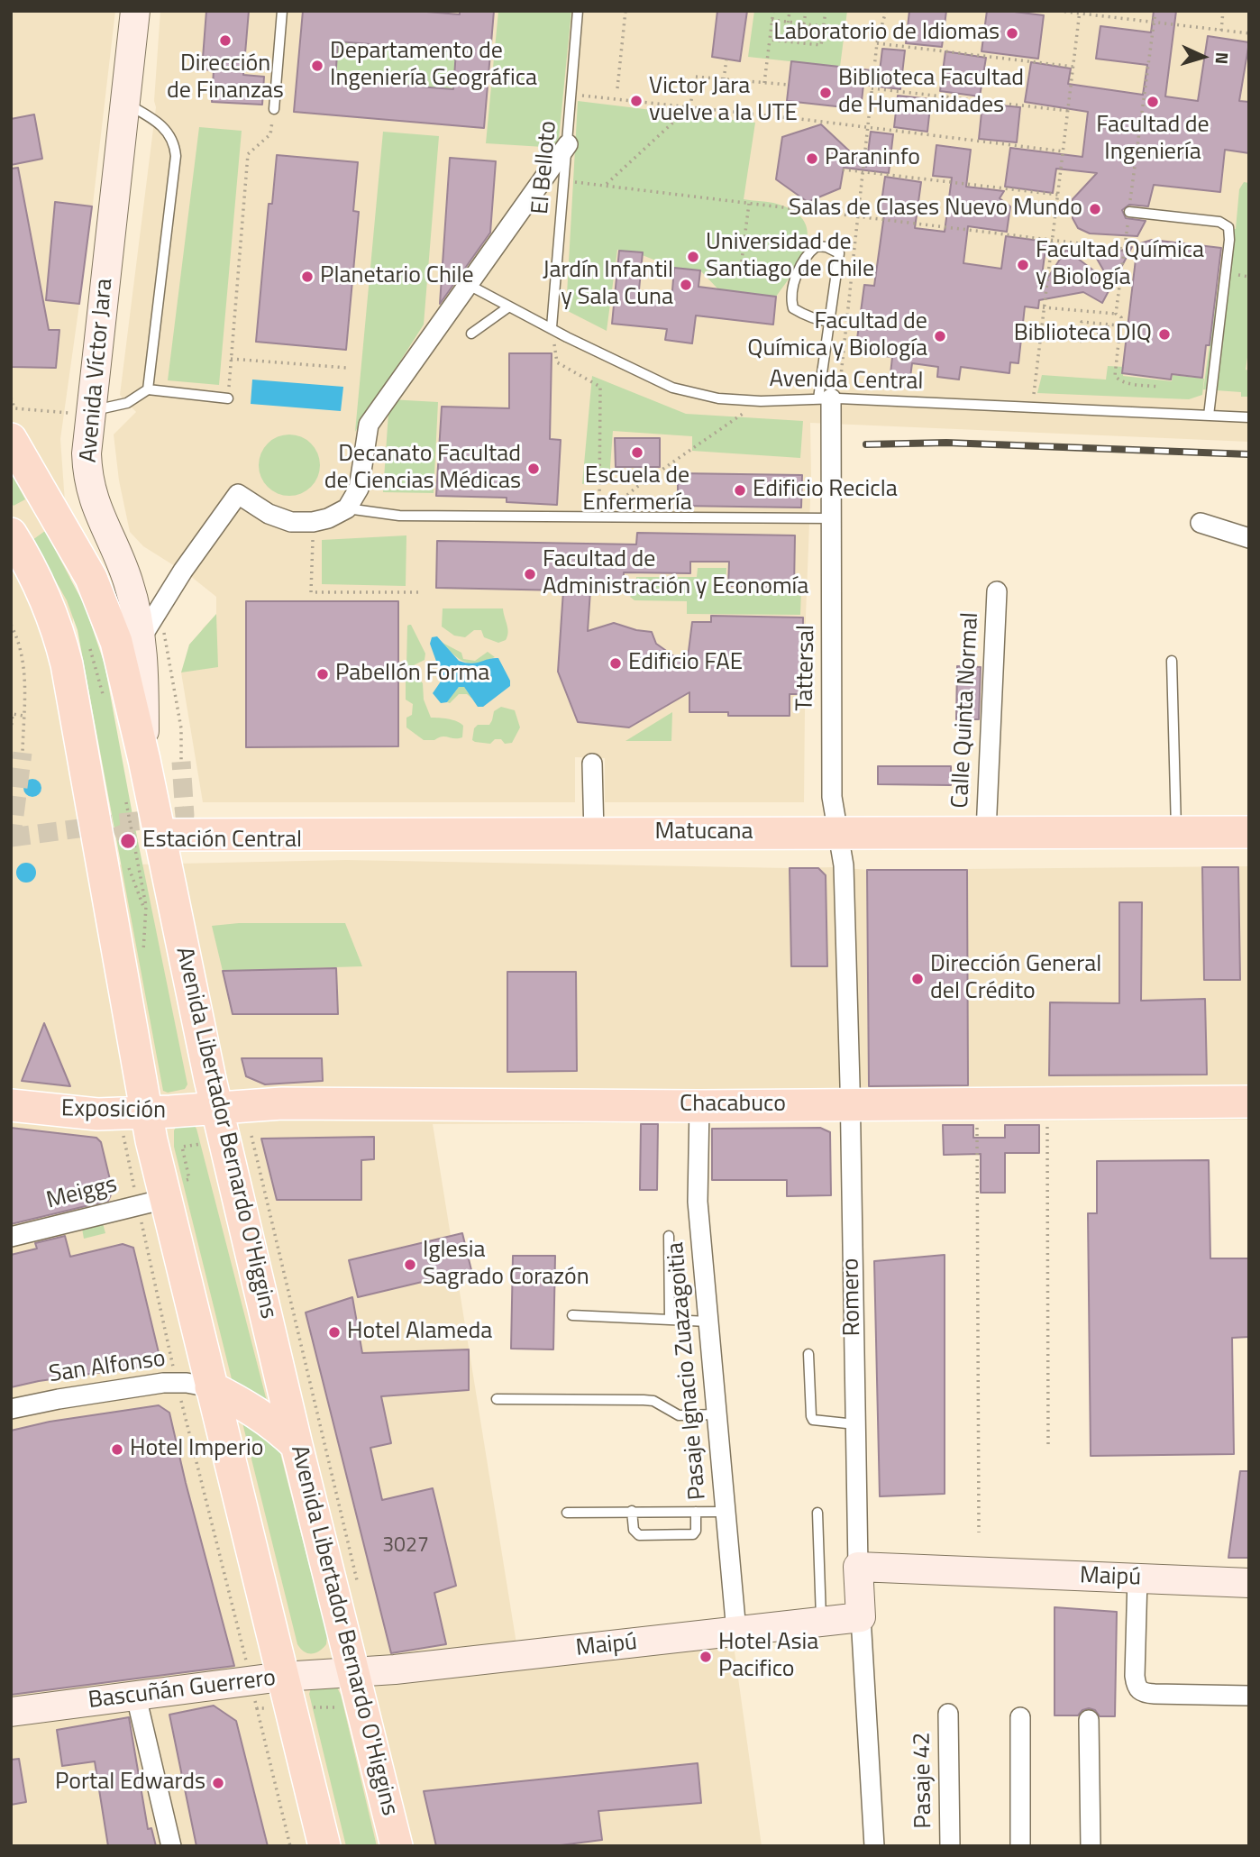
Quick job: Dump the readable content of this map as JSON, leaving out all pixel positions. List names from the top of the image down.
{
  "streets": {
    "main road": [
      "Matucana",
      "Chacabuco",
      "Exposición",
      "Avenida Libertador Bernardo O'Higgins"
    ],
    "street": [
      "Avenida Víctor Jara",
      "Tattersal",
      "Calle Quinta Normal",
      "Meiggs",
      "Romero",
      "San Alfonso",
      "Pasaje Ignacio Zuazagoitia",
      "Maipú",
      "Bascuñán Guerrero",
      "Pasaje 42"
    ],
    "lane": ["El Belloto", "Avenida Central"]
  },
  "crossings": [
    ["El Belloto", "Avenida Central"],
    ["Avenida Víctor Jara", "Avenida Libertador Bernardo O'Higgins"],
    ["Avenida Central", "Tattersal"],
    ["Tattersal", "Romero"],
    ["Calle Quinta Normal", "Matucana"],
    ["Matucana", "Avenida Libertador Bernardo O'Higgins"],
    ["Matucana", "Romero"],
    ["Chacabuco", "Exposición"],
    ["Chacabuco", "Avenida Libertador Bernardo O'Higgins"],
    ["Chacabuco", "Romero"],
    ["Chacabuco", "Pasaje Ignacio Zuazagoitia"],
    ["Exposición", "Avenida Libertador Bernardo O'Higgins"],
    ["Avenida Libertador Bernardo O'Higgins", "Maipú"],
    ["Avenida Libertador Bernardo O'Higgins", "Bascuñán Guerrero"],
    ["Romero", "Maipú"],
    ["Pasaje Ignacio Zuazagoitia", "Maipú"],
    ["Maipú", "Bascuñán Guerrero"]
  ],
  "places": [
    "Laboratorio de Idiomas",
    "Dirección de Finanzas",
    "Departamento de Ingeniería Geográfica",
    "Biblioteca Facultad de Humanidades",
    "Victor Jara vuelve a la UTE",
    "Facultad de Ingeniería",
    "Paraninfo",
    "Salas de Clases Nuevo Mundo",
    "Universidad de Santiago de Chile",
    "Facultad Química y Biología",
    "Planetario Chile",
    "Jardín Infantil y Sala Cuna",
    "Biblioteca DIQ",
    "Facultad de Química y Biología",
    "Escuela de Enfermería",
    "Decanato Facultad de Ciencias Médicas",
    "Edificio Recicla",
    "Facultad de Administración y Economía",
    "Edificio FAE",
    "Pabellón Forma",
    "Estación Central",
    "Dirección General del Crédito",
    "Iglesia Sagrado Corazón",
    "Hotel Alameda",
    "Hotel Imperio",
    "Hotel Asia Pacifico",
    "Portal Edwards"
  ],
  "house_numbers": ["3027"],
  "north": "right"
}
